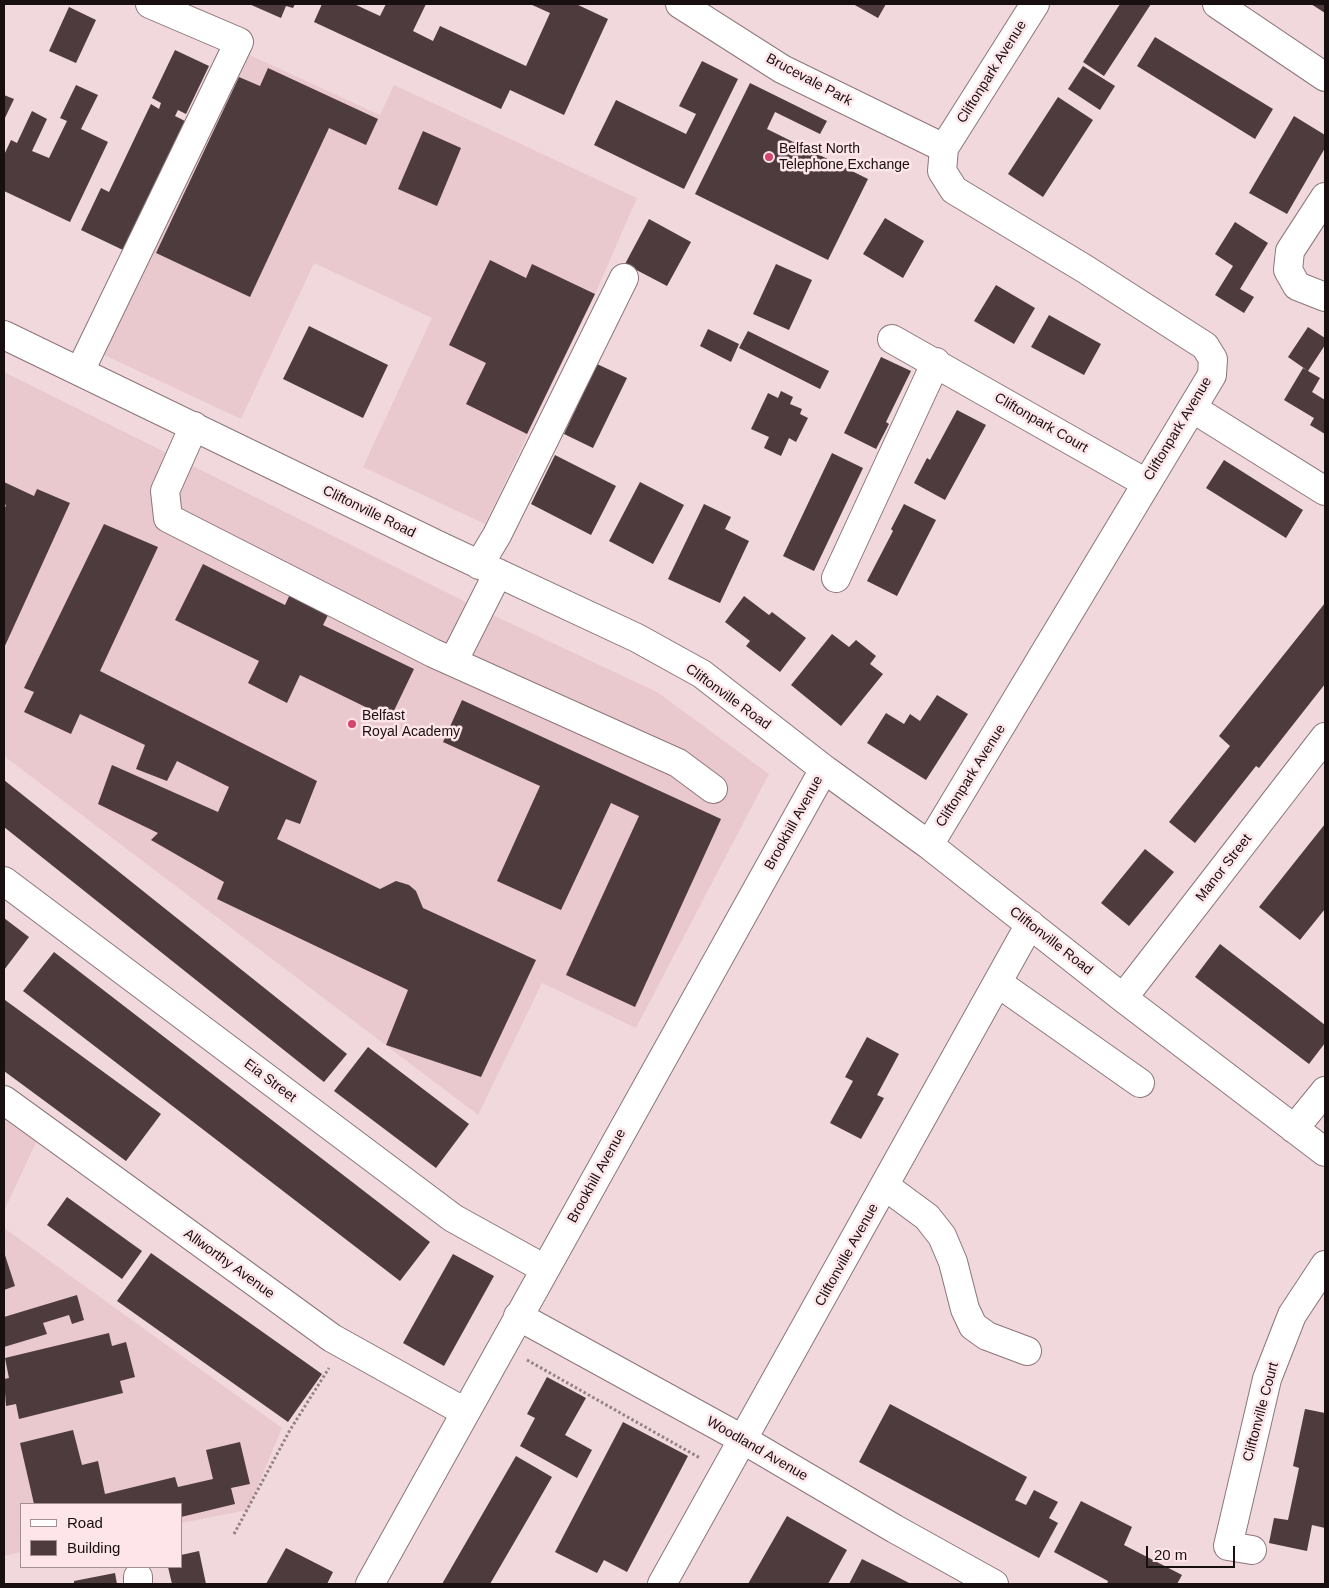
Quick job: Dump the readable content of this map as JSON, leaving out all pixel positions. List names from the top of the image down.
{
  "streets": {
    "street": [
      "Cliftonpark Avenue",
      "Brucevale Park",
      "Cliftonpark Court",
      "Cliftonville Road",
      "Brookhill Avenue",
      "Manor Street",
      "Eia Street",
      "Cliftonville Avenue",
      "Allworthy Avenue",
      "Cliftonville Court",
      "Woodland Avenue"
    ]
  },
  "crossings": [
    ["Cliftonpark Avenue", "Brucevale Park"],
    ["Cliftonpark Avenue", "Cliftonpark Court"],
    ["Cliftonpark Avenue", "Cliftonville Road"],
    ["Cliftonville Road", "Brookhill Avenue"],
    ["Cliftonville Road", "Manor Street"],
    ["Cliftonville Road", "Cliftonville Avenue"],
    ["Brookhill Avenue", "Eia Street"],
    ["Brookhill Avenue", "Allworthy Avenue"],
    ["Brookhill Avenue", "Woodland Avenue"],
    ["Cliftonville Avenue", "Woodland Avenue"]
  ],
  "places": ["Belfast North Telephone Exchange", "Belfast Royal Academy"],
  "legend": ["Road", "Building"],
  "scale_bar": "20 m"
}
